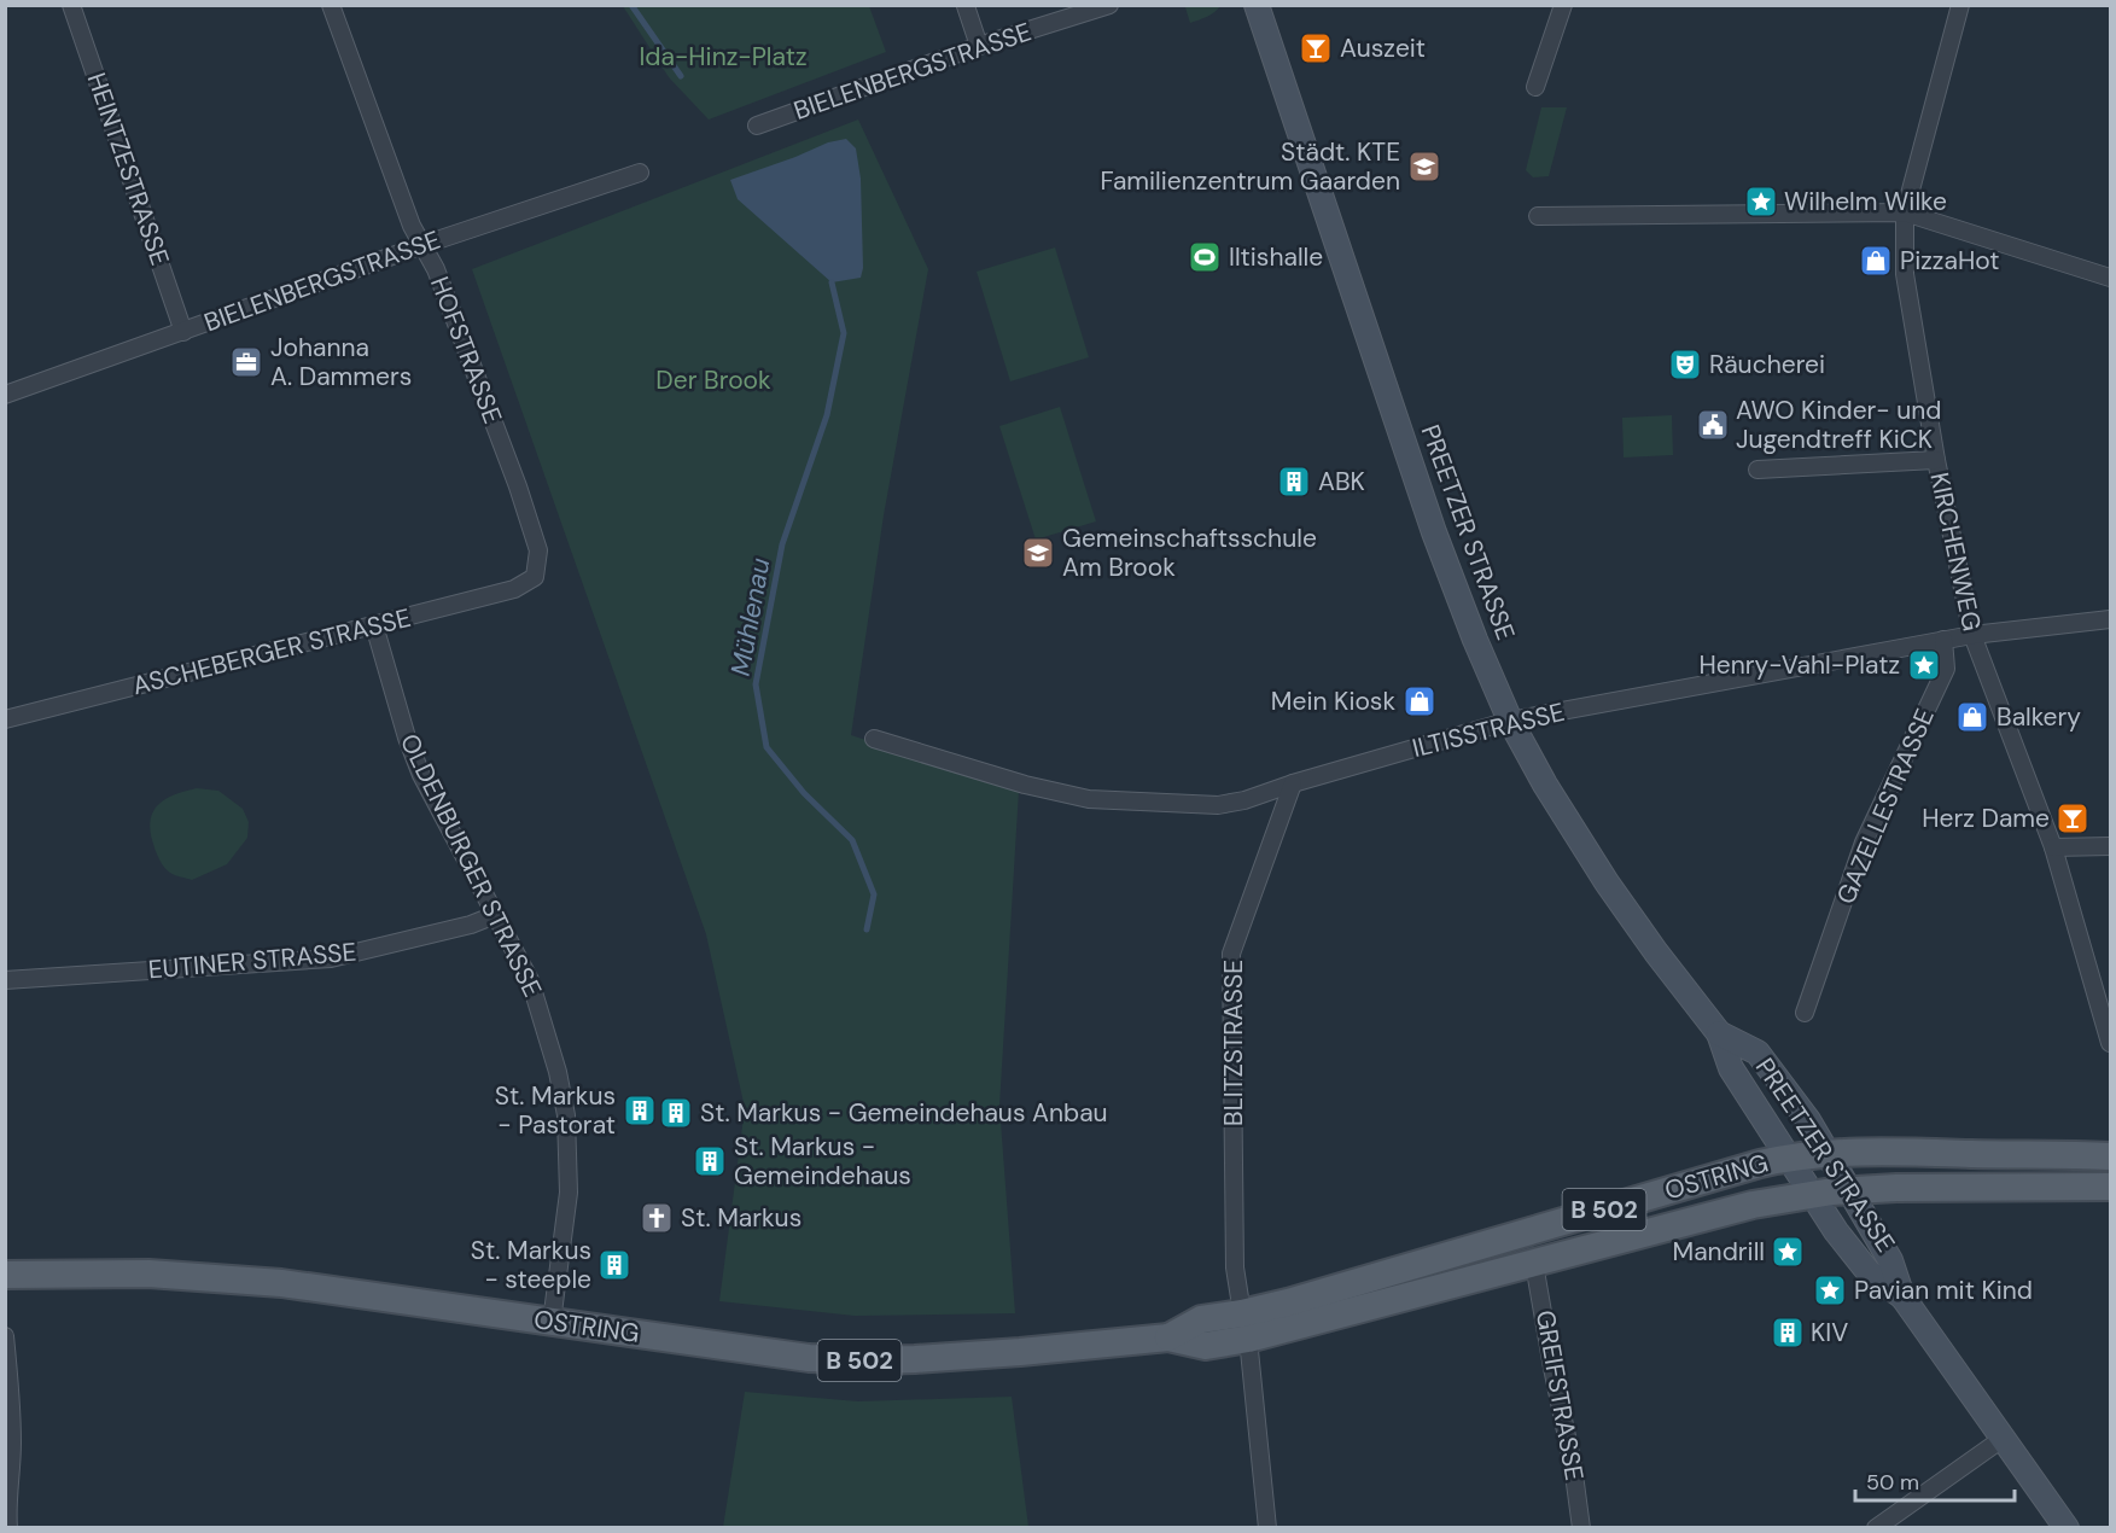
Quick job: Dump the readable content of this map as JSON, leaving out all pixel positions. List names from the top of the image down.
{
  "streets": {
    "main road": ["PREETZER STRASSE", "OSTRING", "B 502"],
    "street": [
      "BIELENBERGSTRASSE",
      "HEINTZESTRASSE",
      "HOFSTRASSE",
      "KIRCHENWEG",
      "ASCHEBERGER STRASSE",
      "ILTISSTRASSE",
      "GAZELLESTRASSE",
      "OLDENBURGER STRASSE",
      "EUTINER STRASSE",
      "BLITZSTRASSE",
      "GREIFSTRASSE"
    ]
  },
  "crossings": [
    ["BIELENBERGSTRASSE", "HEINTZESTRASSE"],
    ["BIELENBERGSTRASSE", "HOFSTRASSE"],
    ["HOFSTRASSE", "ASCHEBERGER STRASSE"],
    ["PREETZER STRASSE", "ILTISSTRASSE"],
    ["PREETZER STRASSE", "OSTRING"],
    ["KIRCHENWEG", "ILTISSTRASSE"],
    ["ASCHEBERGER STRASSE", "OLDENBURGER STRASSE"],
    ["ILTISSTRASSE", "GAZELLESTRASSE"],
    ["ILTISSTRASSE", "BLITZSTRASSE"],
    ["OLDENBURGER STRASSE", "EUTINER STRASSE"],
    ["OLDENBURGER STRASSE", "OSTRING"],
    ["BLITZSTRASSE", "OSTRING"],
    ["OSTRING", "GREIFSTRASSE"]
  ],
  "water": ["Mühlenau"],
  "parks": ["Ida-Hinz-Platz", "Der Brook"],
  "places": {
    "bar": ["Auszeit", "Herz Dame"],
    "school or university": ["Städt. KTE Familienzentrum Gaarden", "Gemeinschaftsschule Am Brook"],
    "place": [
      "Wilhelm Wilke",
      "Henry-Vahl-Platz",
      "Mandrill",
      "Pavian mit Kind"
    ],
    "sports": ["Iltishalle"],
    "shop": ["PizzaHot", "Mein Kiosk", "Balkery"],
    "office": ["Johanna A. Dammers"],
    "theatre": ["Räucherei"],
    "public building": ["AWO Kinder- und Jugendtreff KiCK"],
    "building": [
      "ABK",
      "St. Markus - Pastorat",
      "St. Markus - Gemeindehaus Anbau",
      "St. Markus - Gemeindehaus",
      "St. Markus - steeple",
      "KIV"
    ],
    "church": ["St. Markus"]
  },
  "scale_bar": "50 m"
}
